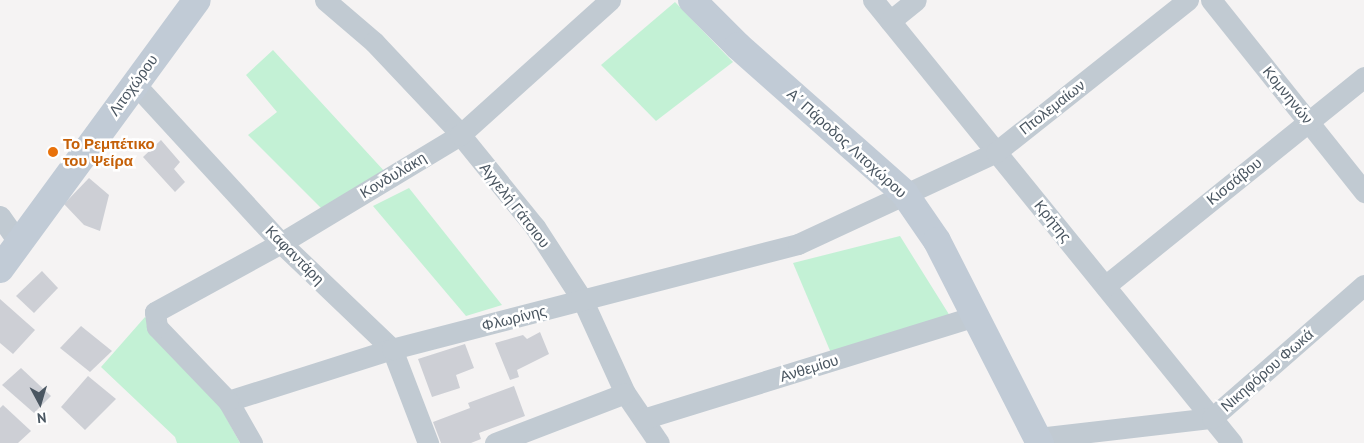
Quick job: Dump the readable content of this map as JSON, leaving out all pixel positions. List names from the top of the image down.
{
  "streets": {
    "street": [
      "Λιτοχώρου",
      "Κομνηνών",
      "Πτολεμαίων",
      "Α΄ Πάροδος Λιτοχώρου",
      "Κονδυλάκη",
      "Κισσάβου",
      "Αγγελή Γάτσιου",
      "Κρήτης",
      "Καφαντάρη",
      "Φλωρίνης",
      "Ανθεμίου",
      "Νικηφόρου Φωκά"
    ]
  },
  "crossings": [
    ["Λιτοχώρου", "Καφαντάρη"],
    ["Κομνηνών", "Κισσάβου"],
    ["Πτολεμαίων", "Α΄ Πάροδος Λιτοχώρου"],
    ["Πτολεμαίων", "Κρήτης"],
    ["Πτολεμαίων", "Φλωρίνης"],
    ["Α΄ Πάροδος Λιτοχώρου", "Φλωρίνης"],
    ["Α΄ Πάροδος Λιτοχώρου", "Ανθεμίου"],
    ["Α΄ Πάροδος Λιτοχώρου", "Νικηφόρου Φωκά"],
    ["Κονδυλάκη", "Αγγελή Γάτσιου"],
    ["Κονδυλάκη", "Καφαντάρη"],
    ["Κονδυλάκη", "Φλωρίνης"],
    ["Κισσάβου", "Κρήτης"],
    ["Αγγελή Γάτσιου", "Φλωρίνης"],
    ["Αγγελή Γάτσιου", "Ανθεμίου"],
    ["Κρήτης", "Νικηφόρου Φωκά"],
    ["Καφαντάρη", "Φλωρίνης"]
  ],
  "places": ["Το Ρεμπέτικο του Ψείρα"],
  "north": "bottom"
}
